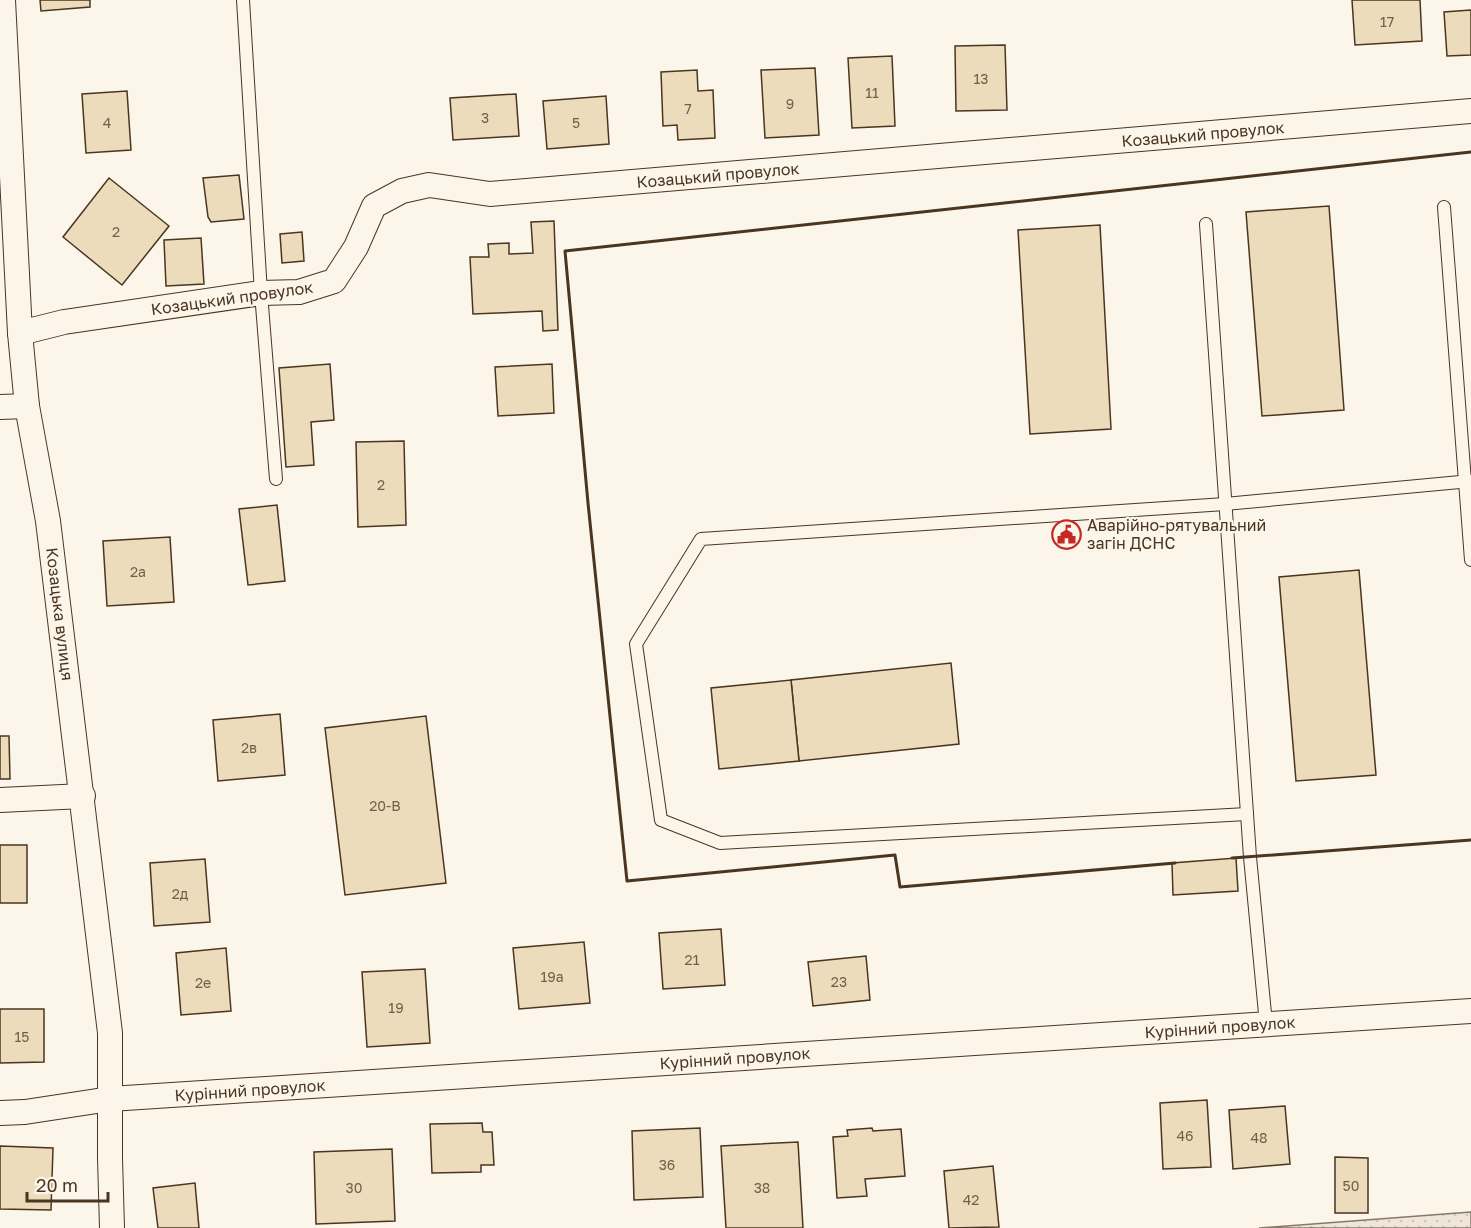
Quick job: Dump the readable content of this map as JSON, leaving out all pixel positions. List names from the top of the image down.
{
  "streets": {
    "street": ["Козацький провулок", "Козацька вулиця", "Курінний провулок"]
  },
  "crossings": [
    ["Козацький провулок", "Козацька вулиця"],
    ["Козацька вулиця", "Курінний провулок"]
  ],
  "places": {
    "public building": ["Аварійно-рятувальний загін ДСНС"]
  },
  "house_numbers": [
    "17",
    "13",
    "11",
    "9",
    "7",
    "3",
    "4",
    "5",
    "2",
    "2",
    "2а",
    "2в",
    "20-В",
    "2д",
    "21",
    "19а",
    "23",
    "2е",
    "19",
    "15",
    "46",
    "48",
    "36",
    "50",
    "30",
    "38",
    "42"
  ],
  "scale_bar": "20 m"
}
